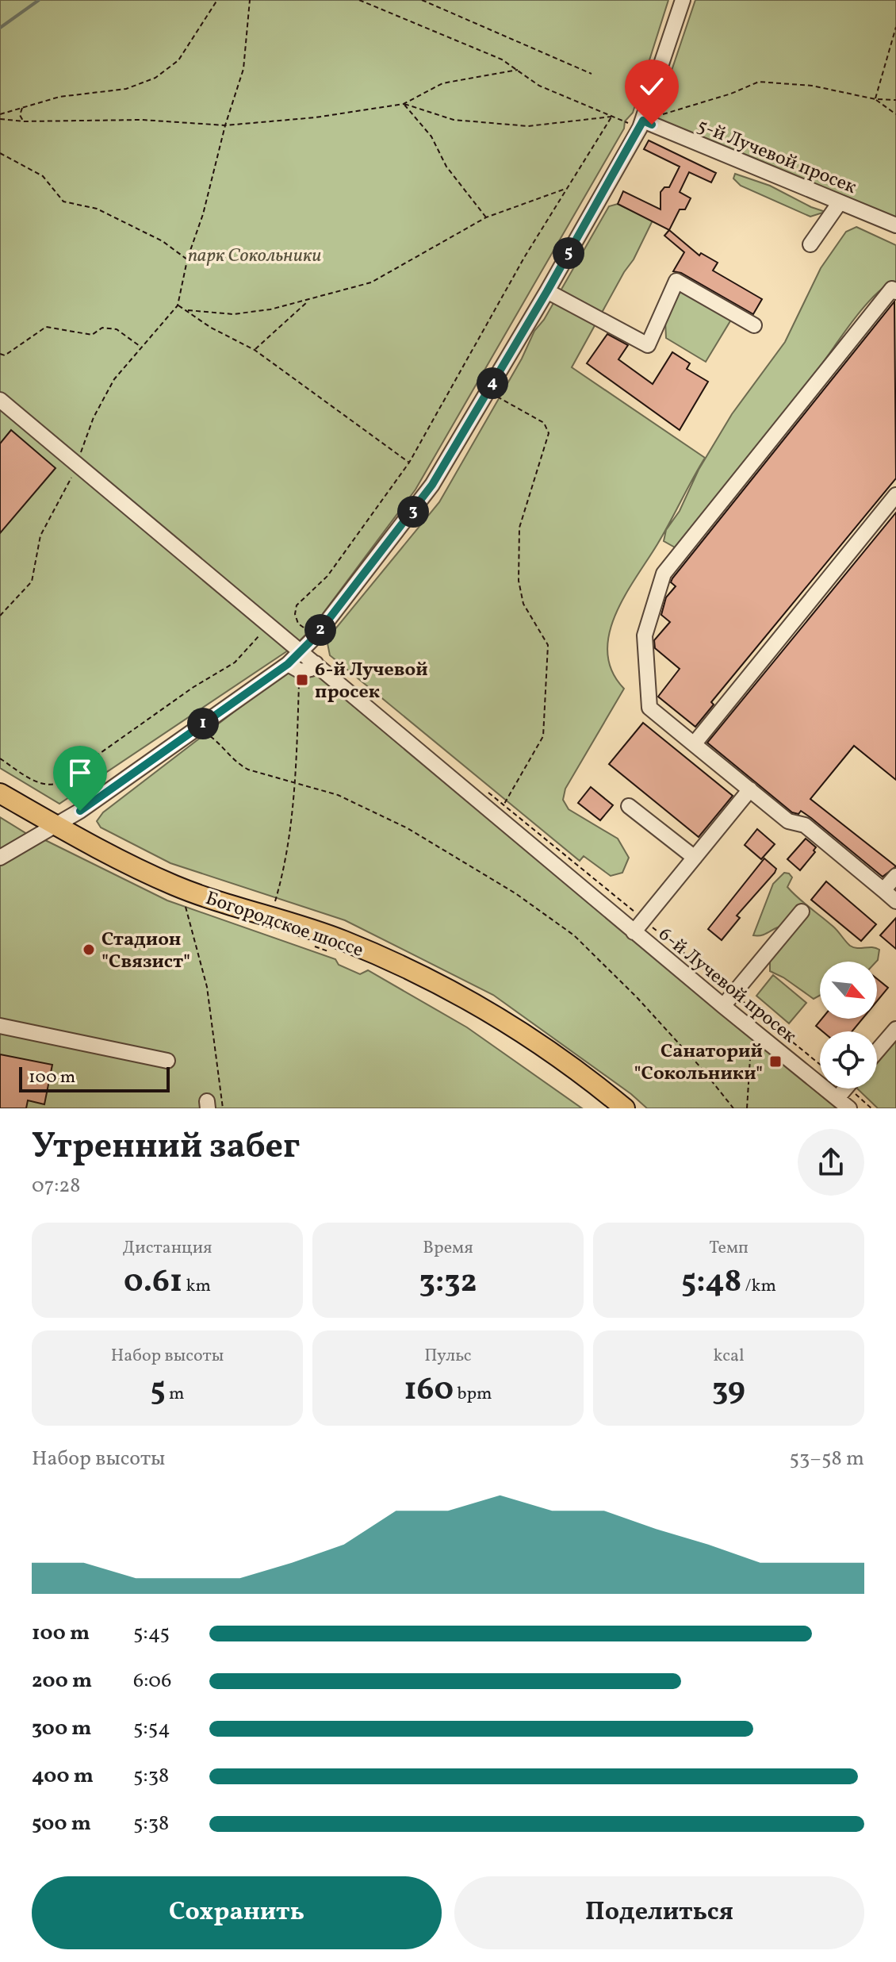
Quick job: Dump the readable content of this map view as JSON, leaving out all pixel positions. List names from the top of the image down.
{
  "streets": {
    "main road": ["Богородское шоссе"],
    "street": ["5-й Лучевой просек", "6-й Лучевой просек"]
  },
  "parks": ["парк Сокольники"],
  "places": {
    "transit": ["6-й Лучевой просек", "Санаторий \"Сокольники\""],
    "other": ["Стадион \"Связист\""]
  },
  "scale_bar": "100 m",
  "north": "bottom right",
  "page": {
    "pins": [
      "5",
      "4",
      "3",
      "2",
      "1"
    ],
    "scale": "100 m",
    "heading": ["Утренний забег", "07:28"],
    "stats": [
      ["Дистанция", "0.61 km"],
      ["Время", "3:32"],
      ["Темп", "5:48 /km"],
      ["Набор высоты", "5 m"],
      ["Пульс", "160 bpm"],
      ["kcal", "39"]
    ],
    "chart": ["Набор высоты", "53–58 m"],
    "list": [
      {
        "name": "100 m",
        "note": "5:45"
      },
      {
        "name": "200 m",
        "note": "6:06"
      },
      {
        "name": "300 m",
        "note": "5:54"
      },
      {
        "name": "400 m",
        "note": "5:38"
      },
      {
        "name": "500 m",
        "note": "5:38"
      }
    ],
    "buttons": ["Сохранить", "Поделиться"]
  }
}
